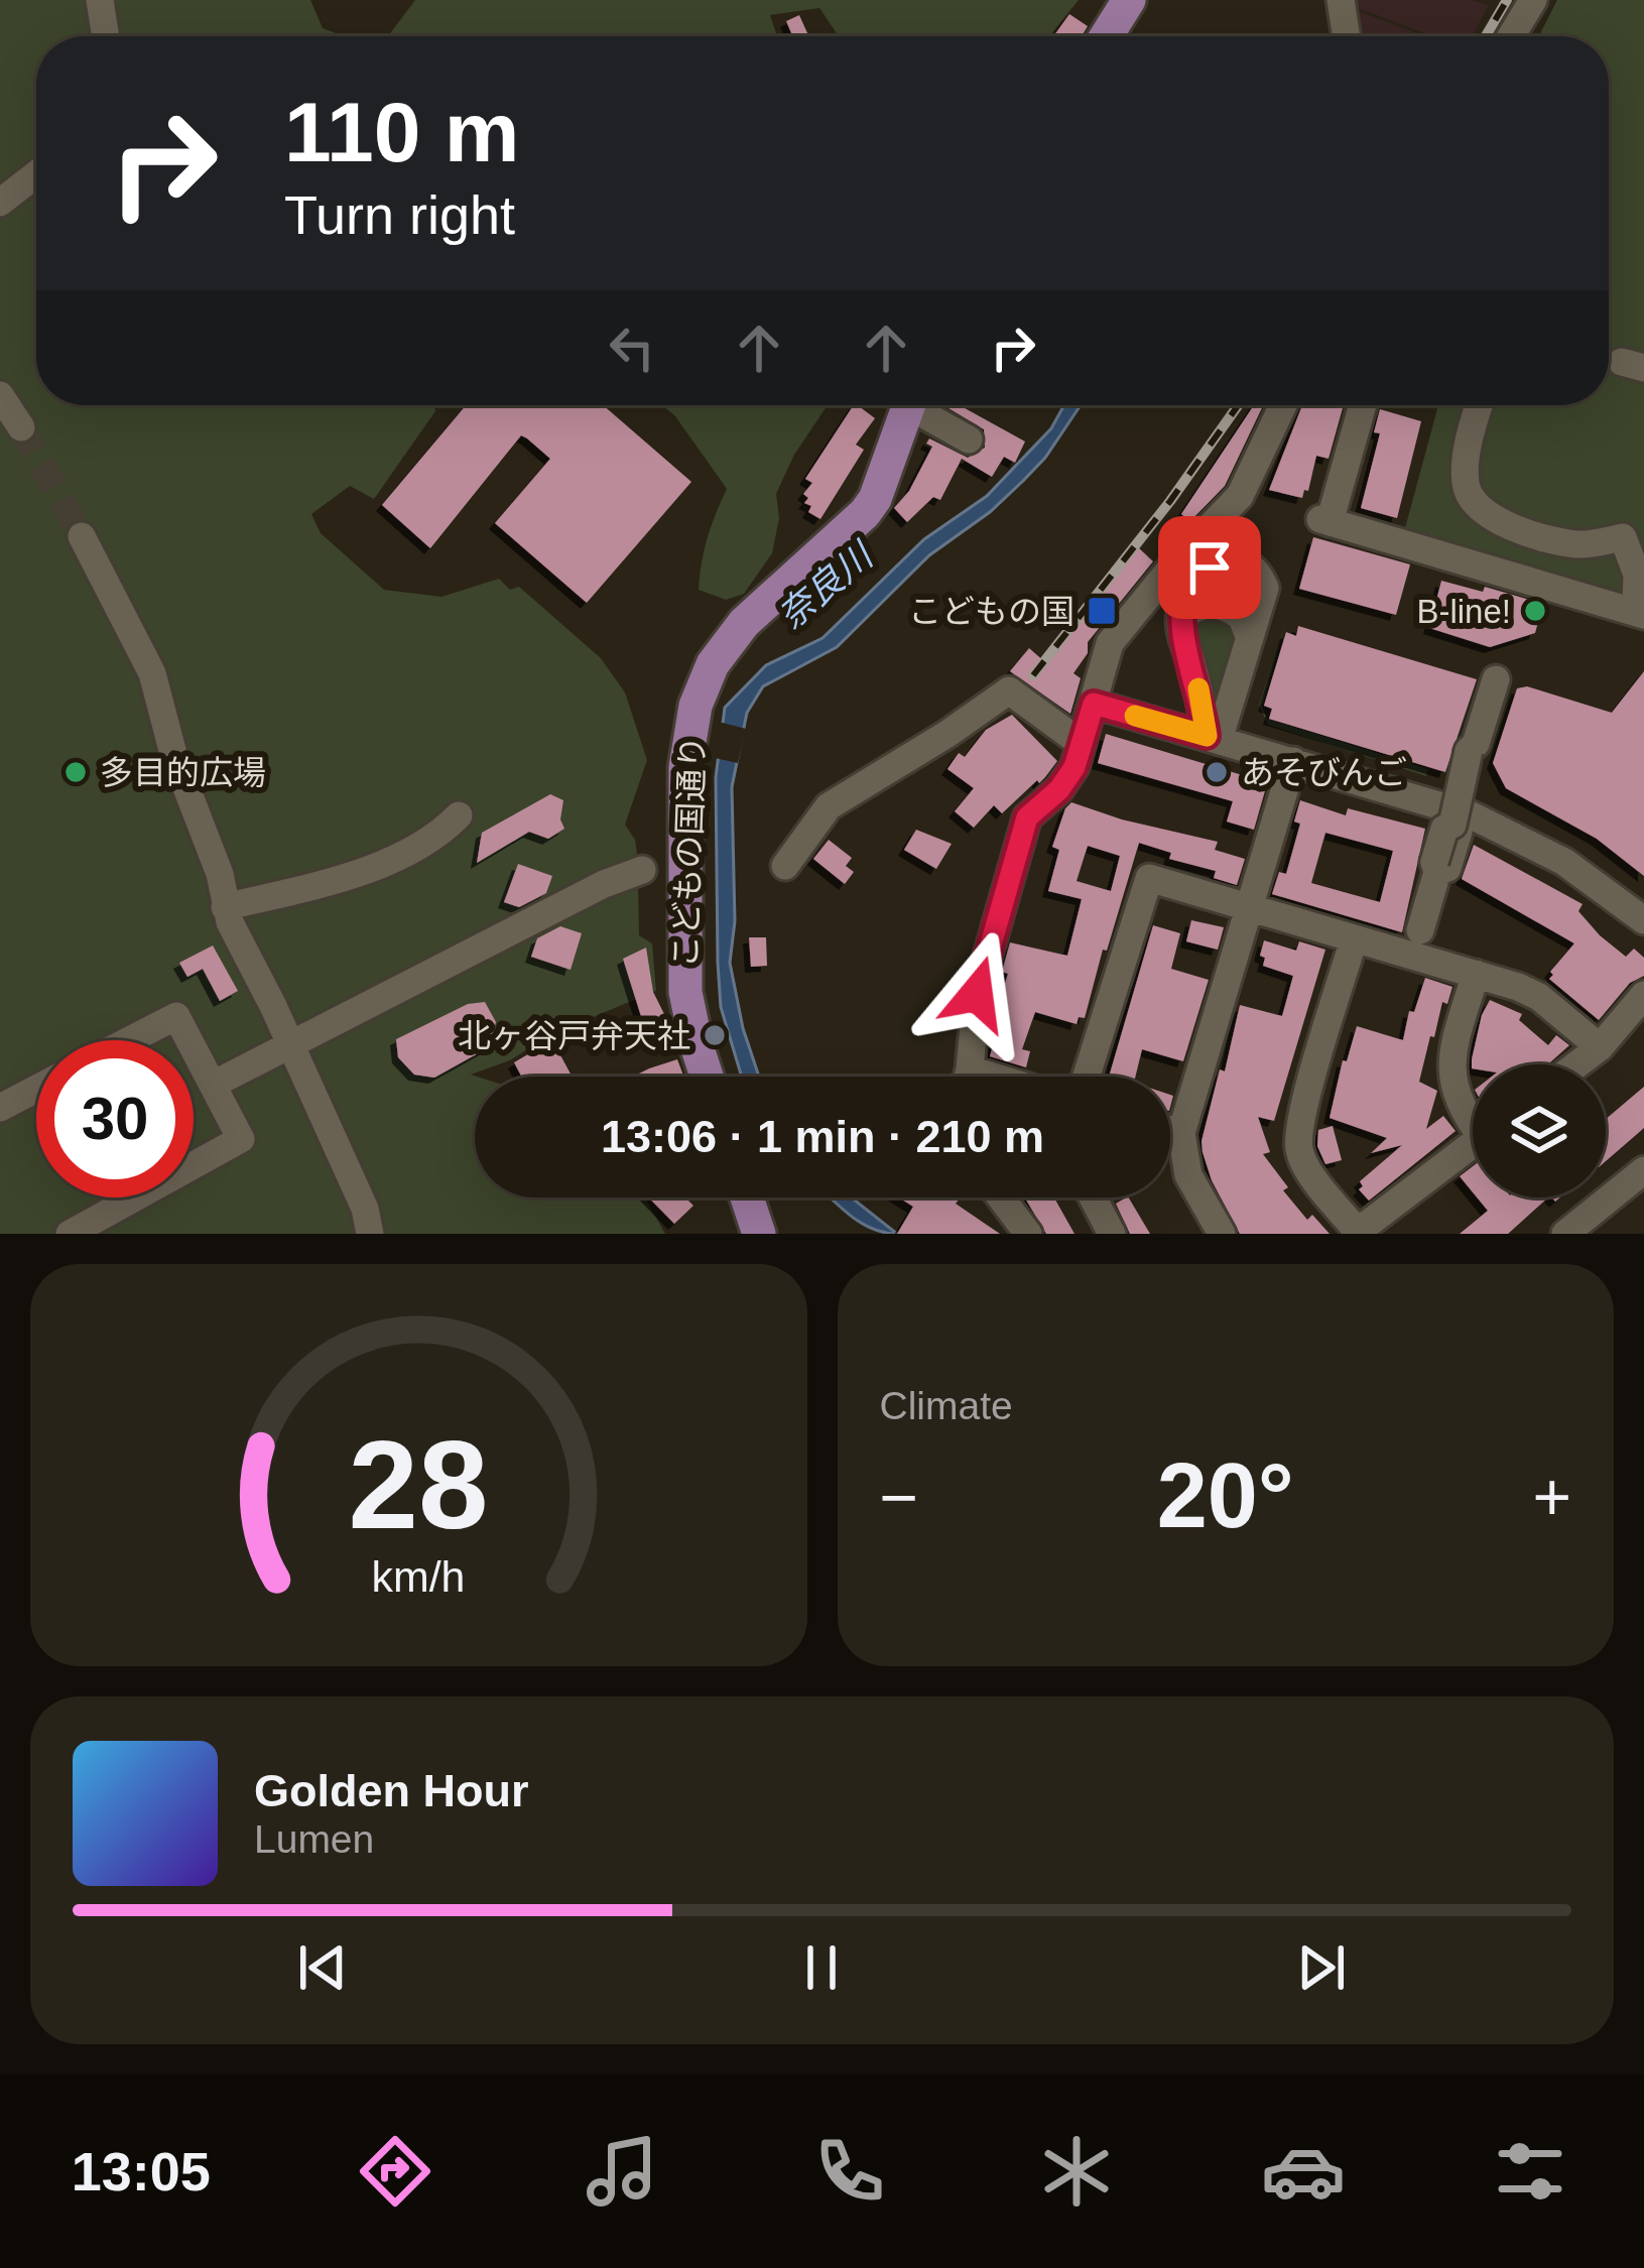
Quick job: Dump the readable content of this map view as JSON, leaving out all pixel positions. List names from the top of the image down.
{
  "streets": {
    "main road": ["こどもの国通り"]
  },
  "water": ["奈良川"],
  "places": {
    "transit": ["こどもの国"],
    "other": [
      "B-line!",
      "多目的広場",
      "あそびんご",
      "北ヶ谷戸弁天社"
    ]
  },
  "page": {
    "turn": ["110 m", "Turn right"],
    "limit": "30",
    "trip": "13:06 · 1 min · 210 m",
    "tile": "Climate",
    "heat": ["−", "20°", "+"],
    "song": ["Golden Hour", "Lumen"],
    "tabs": "13:05",
    "gauge": ["28", "km/h"]
  }
}
